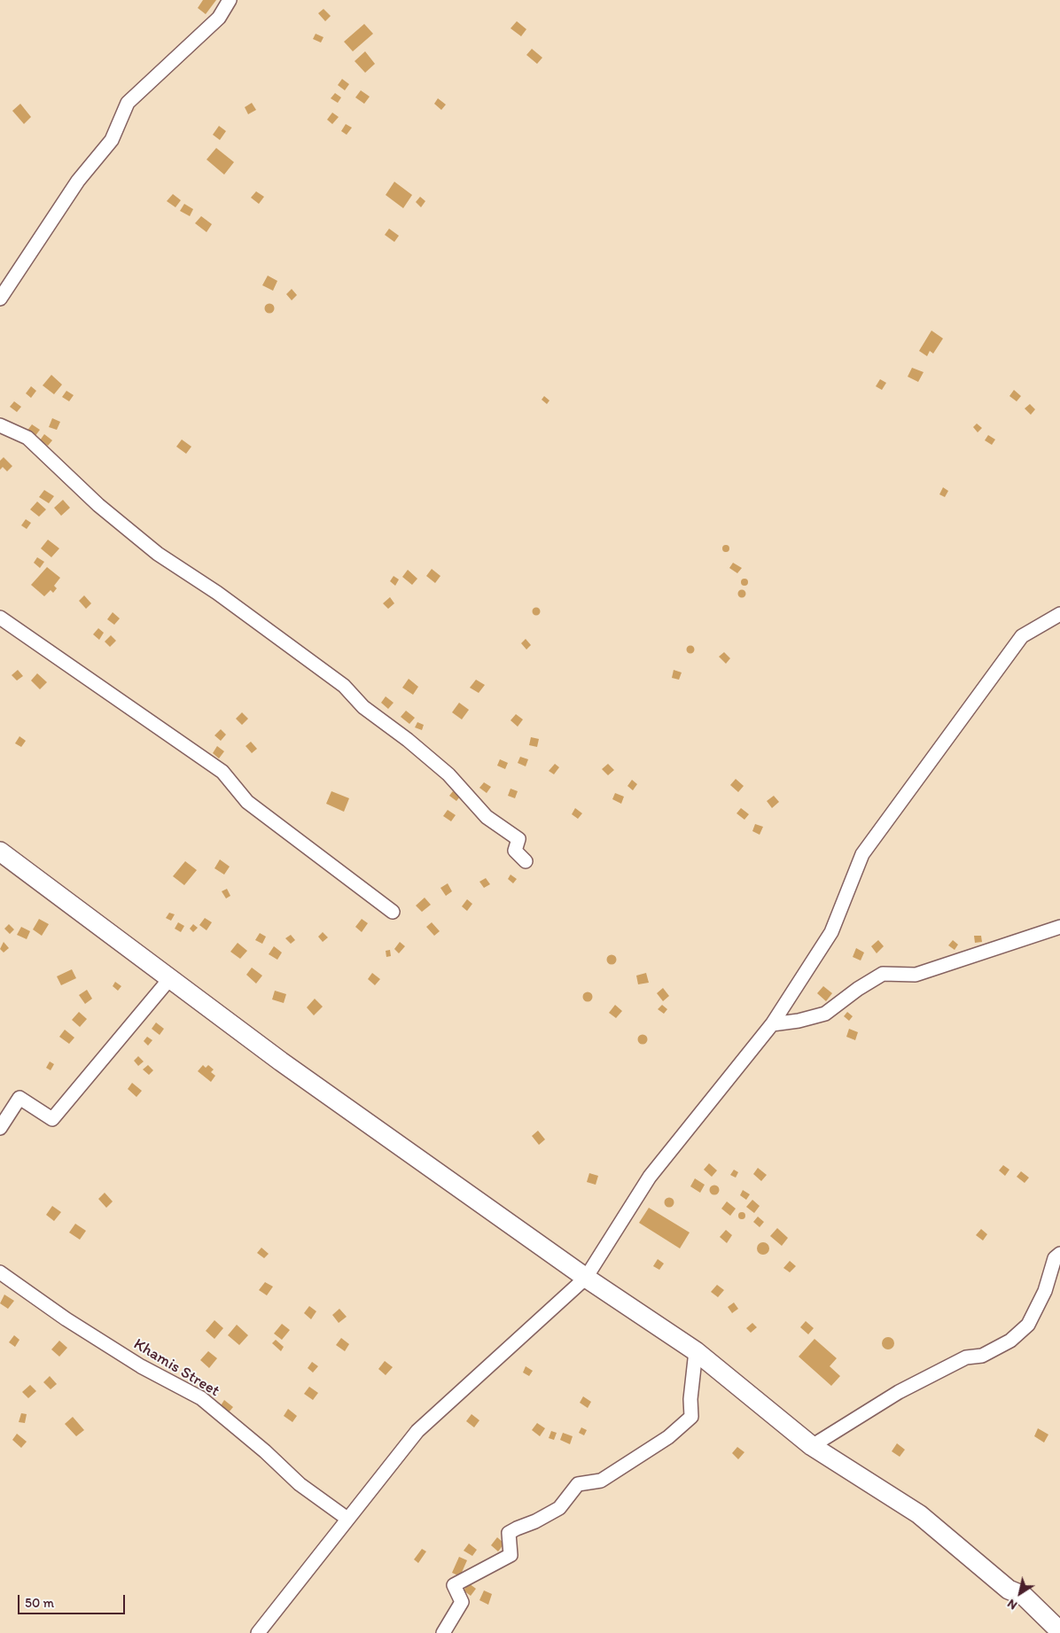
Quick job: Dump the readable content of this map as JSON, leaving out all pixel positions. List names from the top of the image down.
{
  "streets": {
    "street": ["Khamis Street"]
  },
  "scale_bar": "50 m",
  "north": "bottom left"
}
